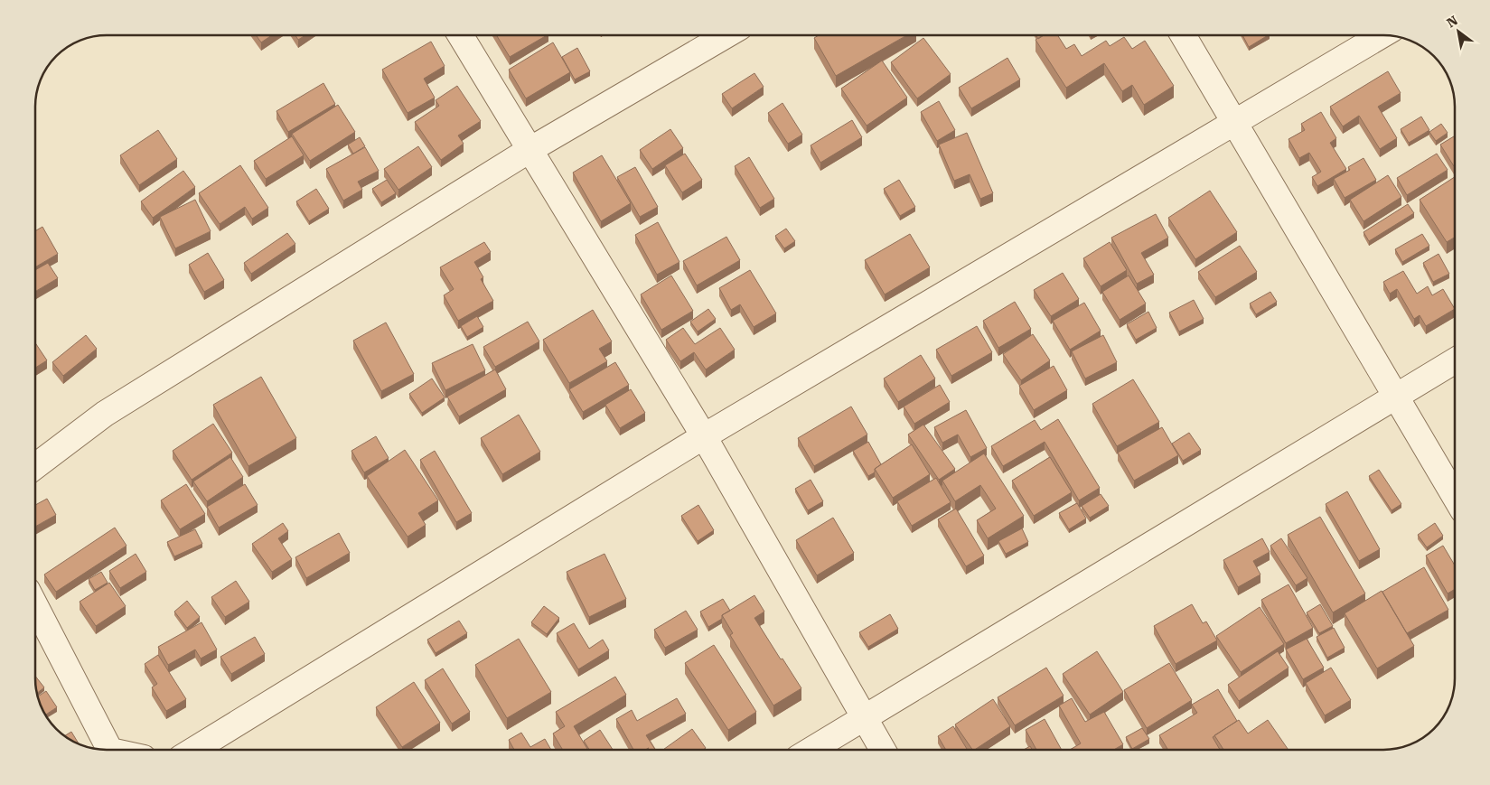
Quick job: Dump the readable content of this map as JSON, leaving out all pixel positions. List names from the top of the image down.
{
  "north": "top left"
}
